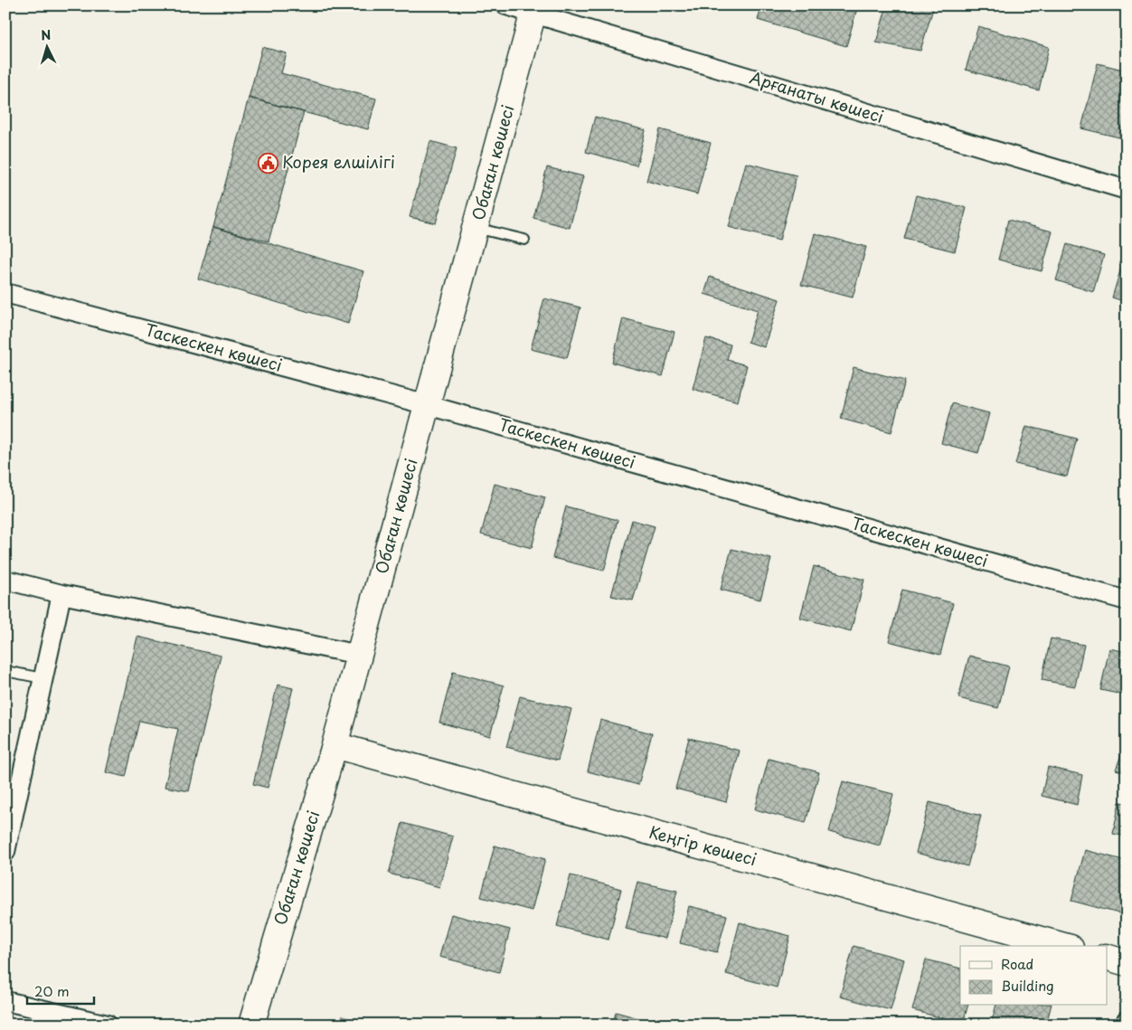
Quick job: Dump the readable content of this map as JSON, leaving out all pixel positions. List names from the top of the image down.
{
  "streets": {
    "street": [
      "Арғанаты көшесі",
      "Обаған көшесі",
      "Таскескен көшесі",
      "Кеңгір көшесі"
    ]
  },
  "crossings": [
    ["Арғанаты көшесі", "Обаған көшесі"],
    ["Обаған көшесі", "Таскескен көшесі"],
    ["Обаған көшесі", "Кеңгір көшесі"]
  ],
  "places": {
    "public building": ["Корея елшілігі"]
  },
  "legend": ["Road", "Building"],
  "scale_bar": "20 m",
  "north": "top"
}
